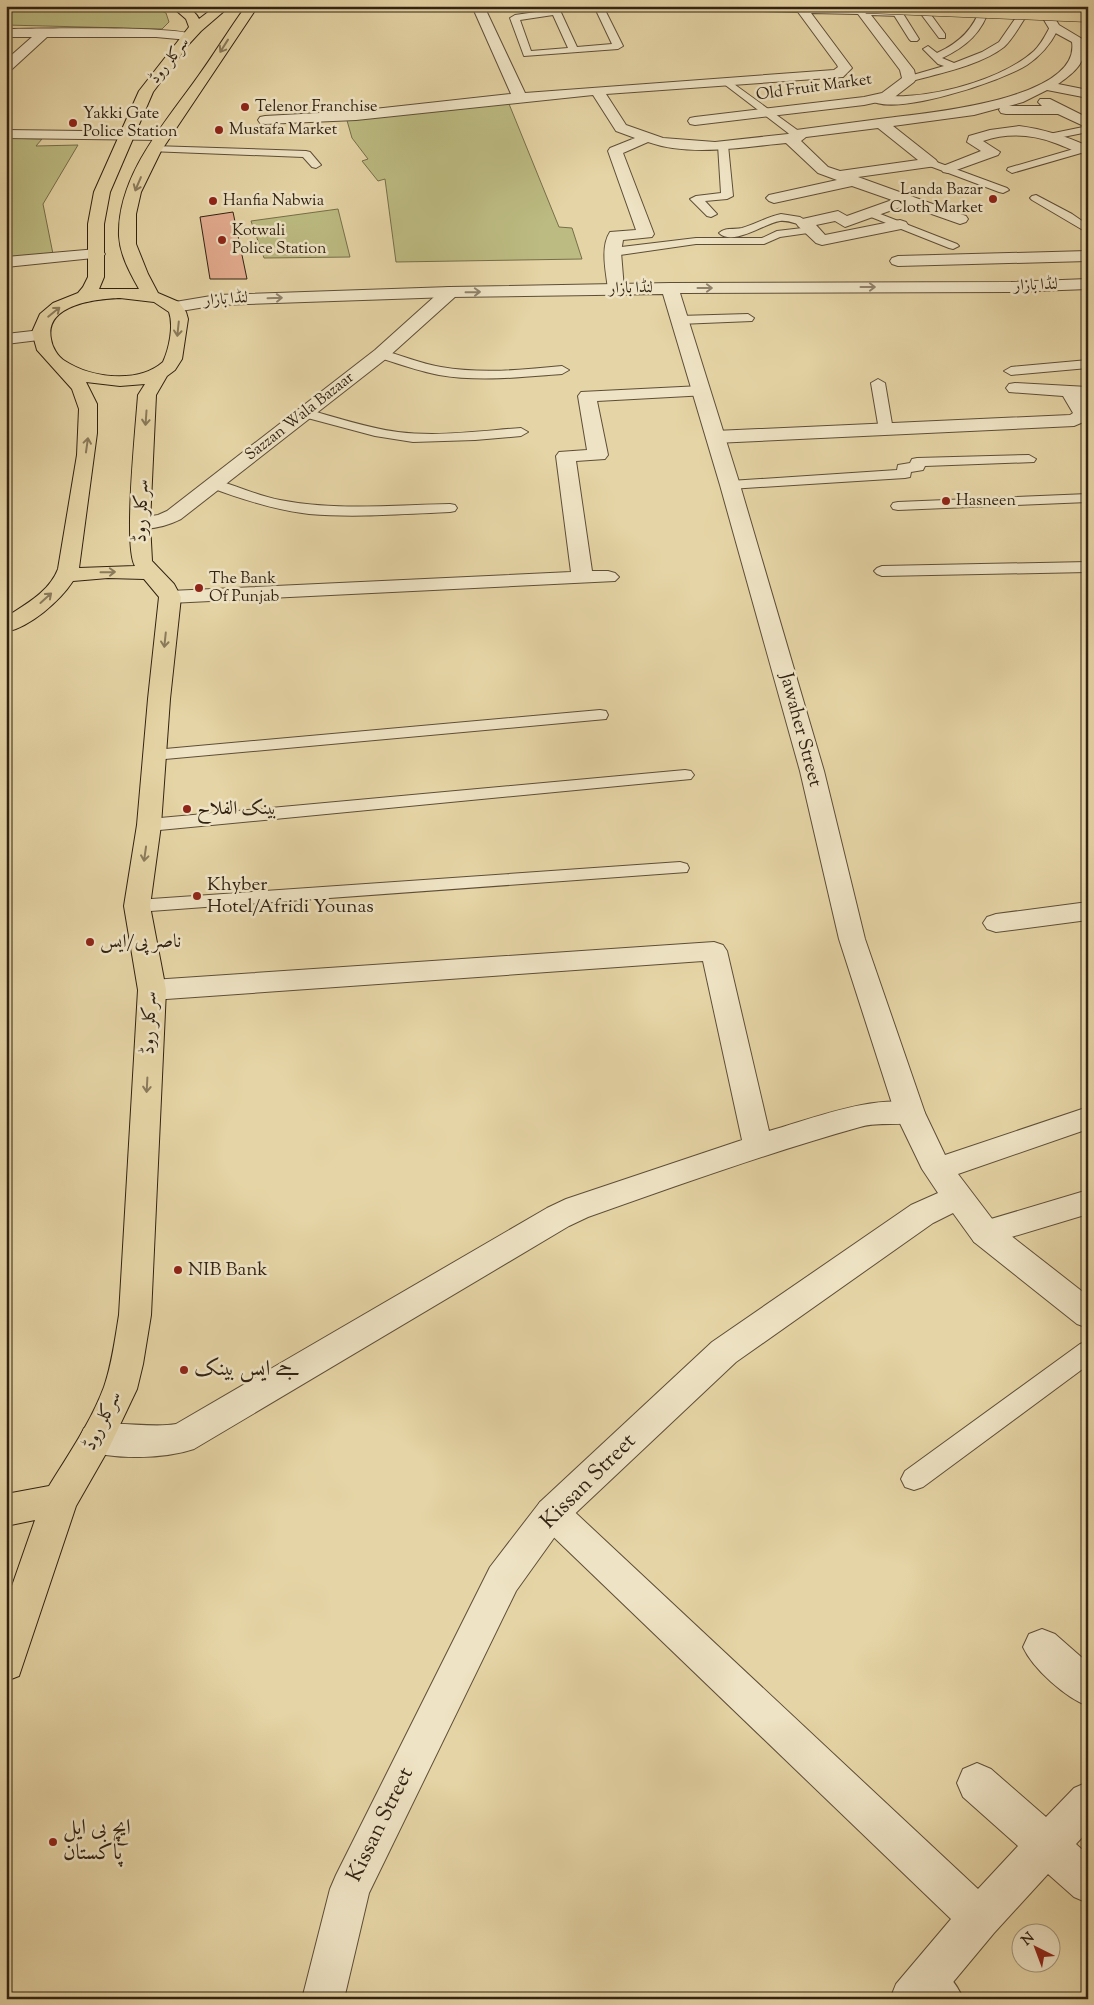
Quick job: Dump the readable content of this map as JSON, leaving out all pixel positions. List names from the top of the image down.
{
  "streets": {
    "main road": ["سرکلر روڈ"],
    "street": [
      "Old Fruit Market",
      "لنڈا بازار",
      "Sazzan Wala Bazaar",
      "Jawaher Street",
      "Kissan Street"
    ]
  },
  "crossings": [
    ["سرکلر روڈ", "لنڈا بازار"],
    ["سرکلر روڈ", "Sazzan Wala Bazaar"],
    ["لنڈا بازار", "Sazzan Wala Bazaar"],
    ["لنڈا بازار", "Jawaher Street"],
    ["Jawaher Street", "Kissan Street"]
  ],
  "places": [
    "Telenor Franchise",
    "Yakki Gate Police Station",
    "Mustafa Market",
    "Landa Bazar Cloth Market",
    "Hanfia Nabwia",
    "Kotwali Police Station",
    "Hasneen",
    "The Bank Of Punjab",
    "بینک الفلاح",
    "Khyber Hotel/Afridi Younas",
    "ناصر پی/ایس",
    "NIB Bank",
    "جے ایس بینک",
    "ایچ بی ایل پاکستان"
  ],
  "north": "top left"
}
